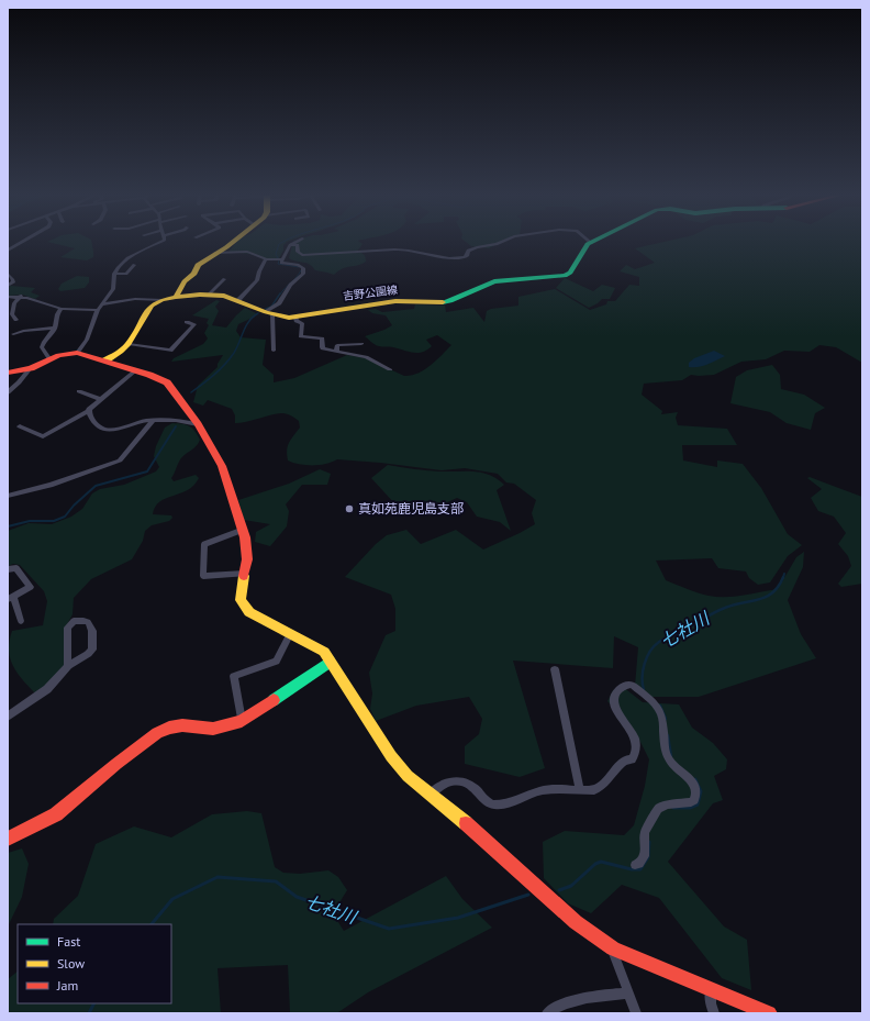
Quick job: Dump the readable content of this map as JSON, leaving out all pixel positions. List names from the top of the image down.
{
  "streets": {
    "main road": ["吉野公園線"]
  },
  "water": ["七社川"],
  "places": ["真如苑鹿児島支部"],
  "legend": ["Fast", "Slow", "Jam"]
}
